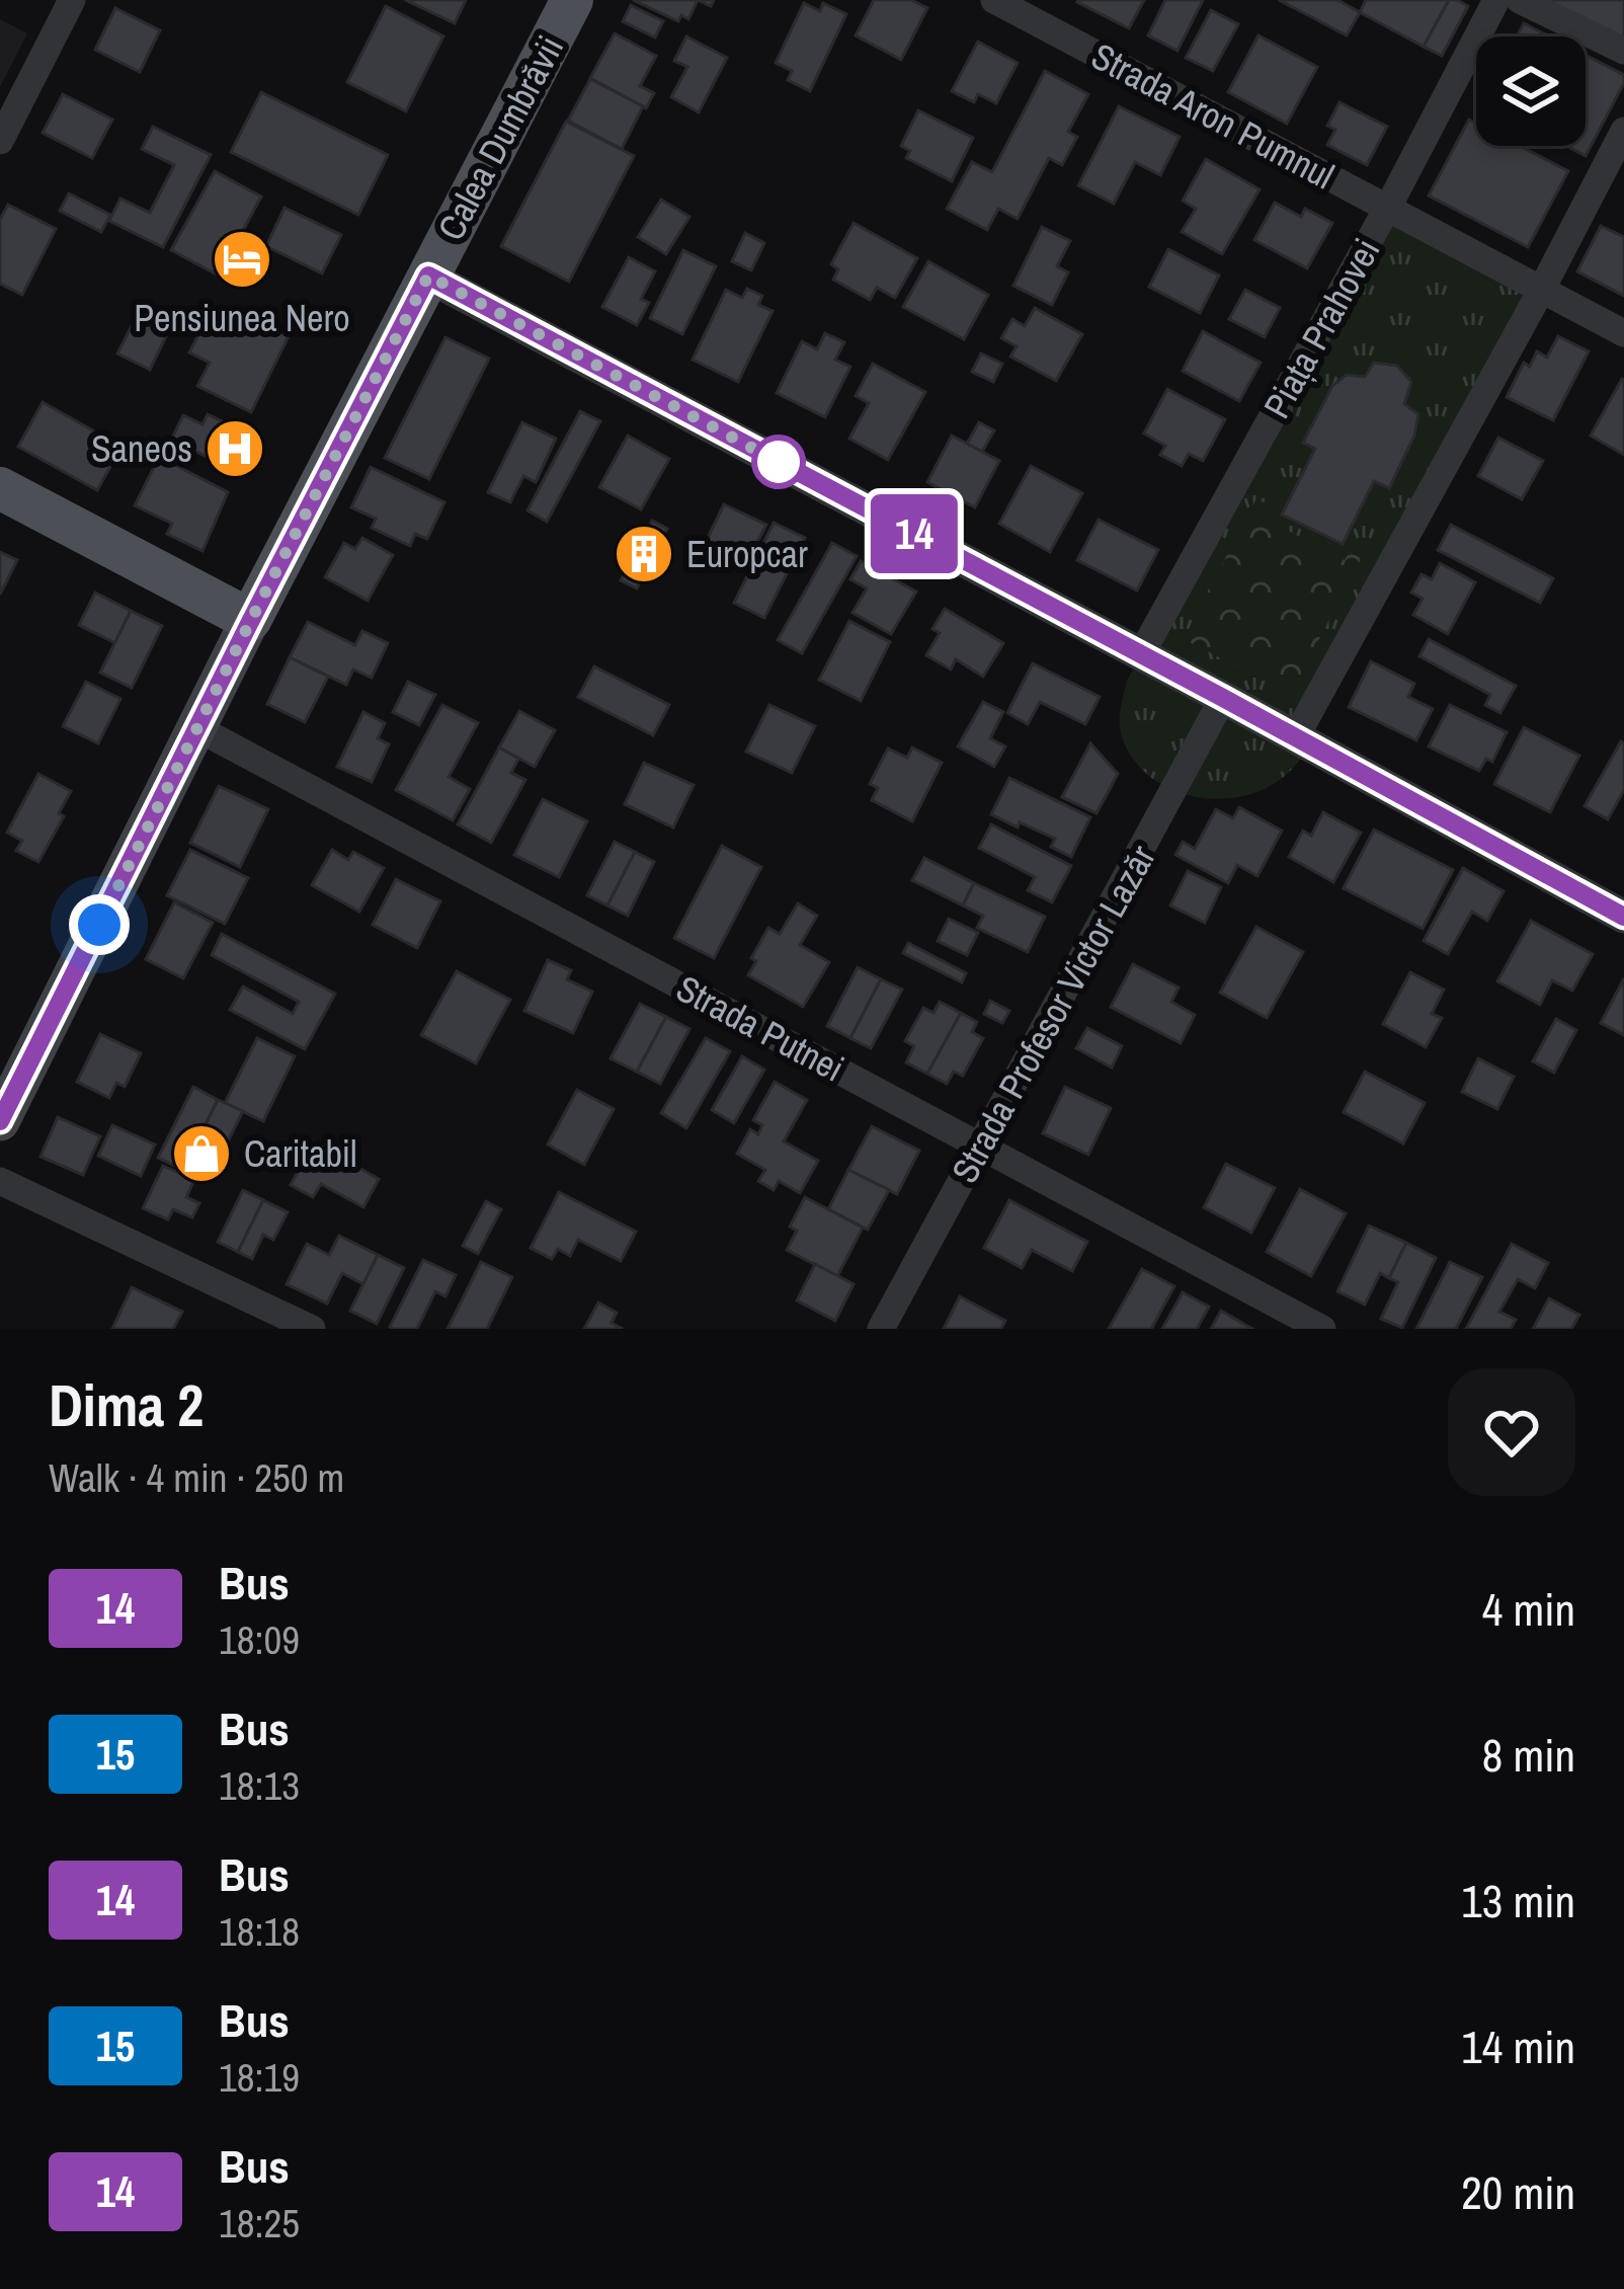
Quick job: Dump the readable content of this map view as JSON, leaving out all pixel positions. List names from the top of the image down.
{
  "streets": {
    "main road": ["Calea Dumbrăvii"],
    "street": [
      "Strada Aron Pumnul",
      "Piața Prahovei",
      "Strada Profesor Victor Lazăr",
      "Strada Putnei"
    ]
  },
  "crossings": [
    ["Strada Aron Pumnul", "Piața Prahovei"],
    ["Calea Dumbrăvii", "Strada Putnei"],
    ["Strada Profesor Victor Lazăr", "Strada Putnei"]
  ],
  "places": {
    "hotel": ["Pensiunea Nero"],
    "hospital": ["Saneos"],
    "building": ["Europcar"],
    "shop": ["Caritabil"]
  },
  "lines": ["bus line 14"],
  "page": {
    "on_map": "14",
    "heading": ["Dima 2", "Walk · 4 min · 250 m"],
    "list": [
      {
        "mark": "14",
        "name": "Bus",
        "note": "18:09",
        "value": "4 min"
      },
      {
        "mark": "15",
        "name": "Bus",
        "note": "18:13",
        "value": "8 min"
      },
      {
        "mark": "14",
        "name": "Bus",
        "note": "18:18",
        "value": "13 min"
      },
      {
        "mark": "15",
        "name": "Bus",
        "note": "18:19",
        "value": "14 min"
      },
      {
        "mark": "14",
        "name": "Bus",
        "note": "18:25",
        "value": "20 min"
      }
    ]
  }
}
